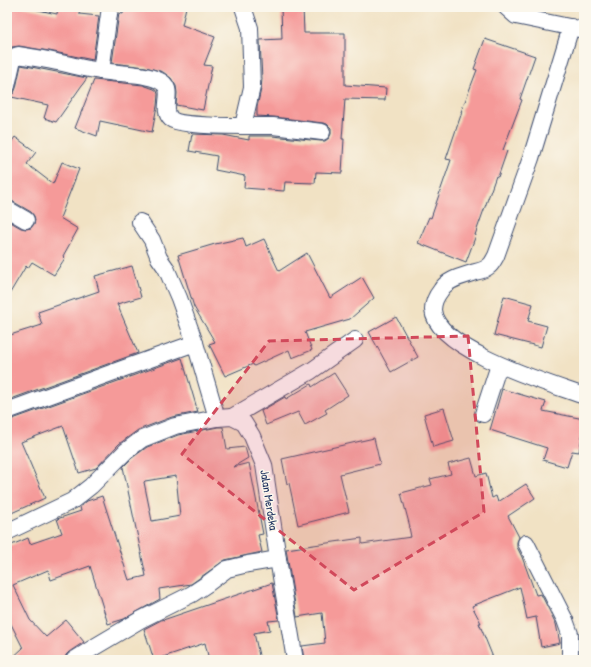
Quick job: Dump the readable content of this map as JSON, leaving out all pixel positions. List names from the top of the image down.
{
  "streets": {
    "street": ["Jalan Merdeka"]
  }
}
